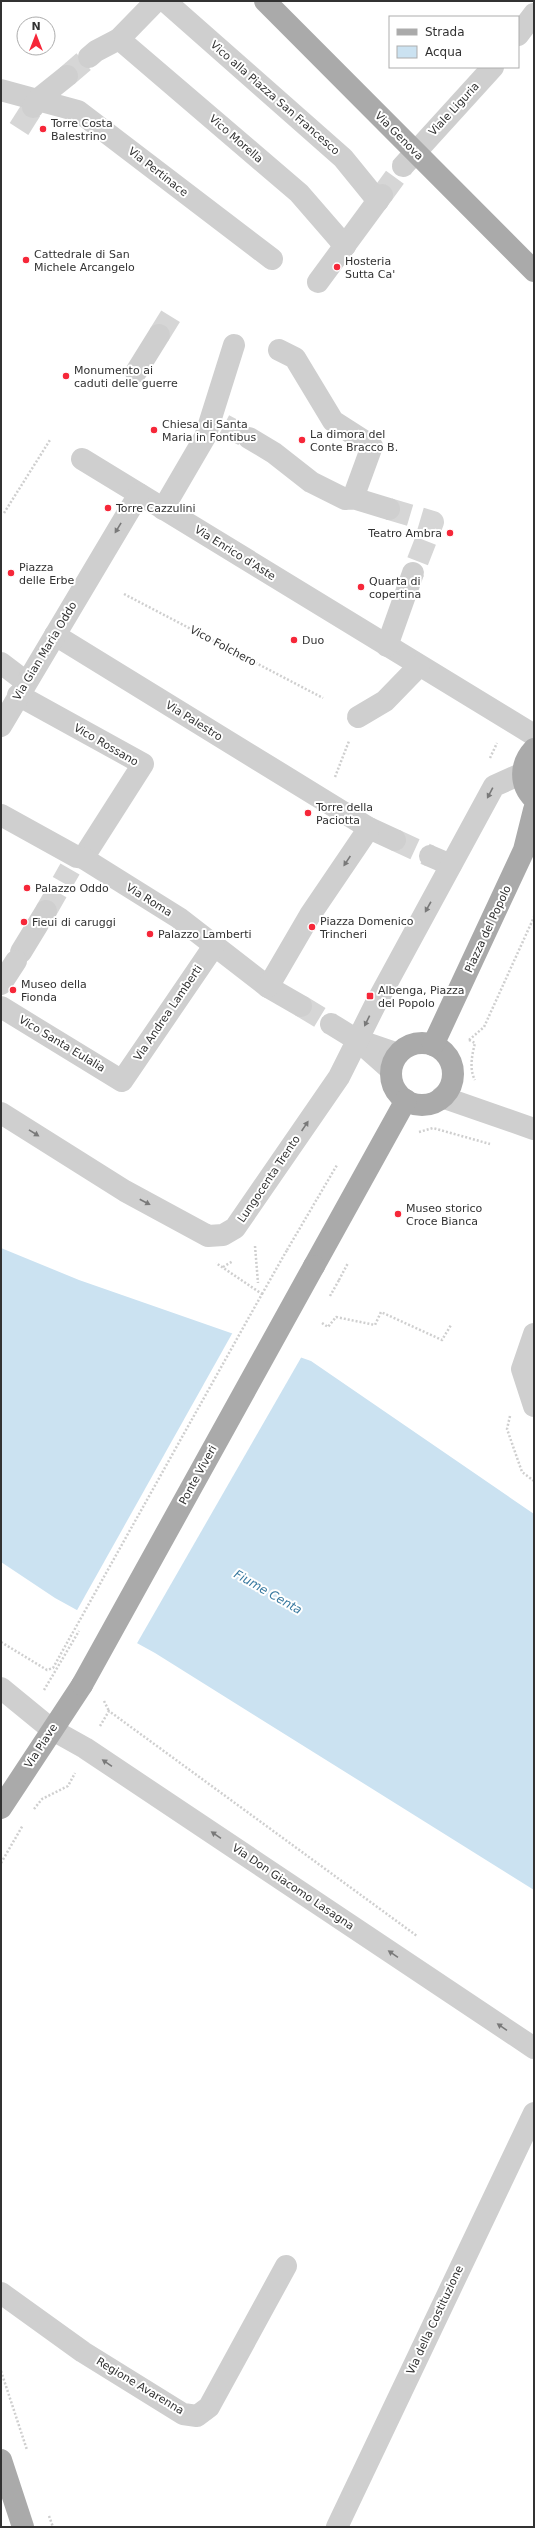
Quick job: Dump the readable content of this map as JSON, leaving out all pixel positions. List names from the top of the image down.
{
  "streets": {
    "main road": [
      "Via Genova",
      "Piazza del Popolo",
      "Ponte Viveri",
      "Via Piave"
    ],
    "street": [
      "Vico alla Piazza San Francesco",
      "Viale Liguria",
      "Vico Morella",
      "Via Pertinace",
      "Via Enrico d'Aste",
      "Via Gian Maria Oddo",
      "Via Palestro",
      "Vico Rossano",
      "Via Roma",
      "Via Andrea Lamberti",
      "Vico Santa Eulalia",
      "Lungocenta Trento",
      "Via Don Giacomo Lasagna",
      "Via della Costituzione",
      "Regione Avarenna"
    ],
    "path": ["Vico Folchero"]
  },
  "crossings": [
    ["Vico alla Piazza San Francesco", "Vico Morella"],
    ["Viale Liguria", "Via Genova"],
    ["Via Enrico d'Aste", "Via Gian Maria Oddo"],
    ["Via Gian Maria Oddo", "Via Palestro"],
    ["Via Gian Maria Oddo", "Vico Rossano"],
    ["Vico Rossano", "Via Roma"],
    ["Via Roma", "Via Andrea Lamberti"],
    ["Piazza del Popolo", "Ponte Viveri"],
    ["Via Andrea Lamberti", "Vico Santa Eulalia"],
    ["Ponte Viveri", "Via Piave"],
    ["Via Piave", "Via Don Giacomo Lasagna"]
  ],
  "one_way": ["Via Gian Maria Oddo", "Via Don Giacomo Lasagna"],
  "water": ["Fiume Centa"],
  "places": {
    "other": [
      "Torre Costa Balestrino",
      "Cattedrale di San Michele Arcangelo",
      "Hosteria Sutta Ca'",
      "Monumento ai caduti delle guerre",
      "Chiesa di Santa Maria in Fontibus",
      "La dimora del Conte Bracco B.",
      "Torre Cazzulini",
      "Teatro Ambra",
      "Piazza delle Erbe",
      "Quarta di copertina",
      "Duo",
      "Torre della Paciotta",
      "Palazzo Oddo",
      "Fieui di caruggi",
      "Piazza Domenico Trincheri",
      "Palazzo Lamberti",
      "Museo della Fionda",
      "Museo storico Croce Bianca"
    ],
    "transit": ["Albenga, Piazza del Popolo"]
  },
  "legend": ["Strada", "Acqua"],
  "north": "top"
}
